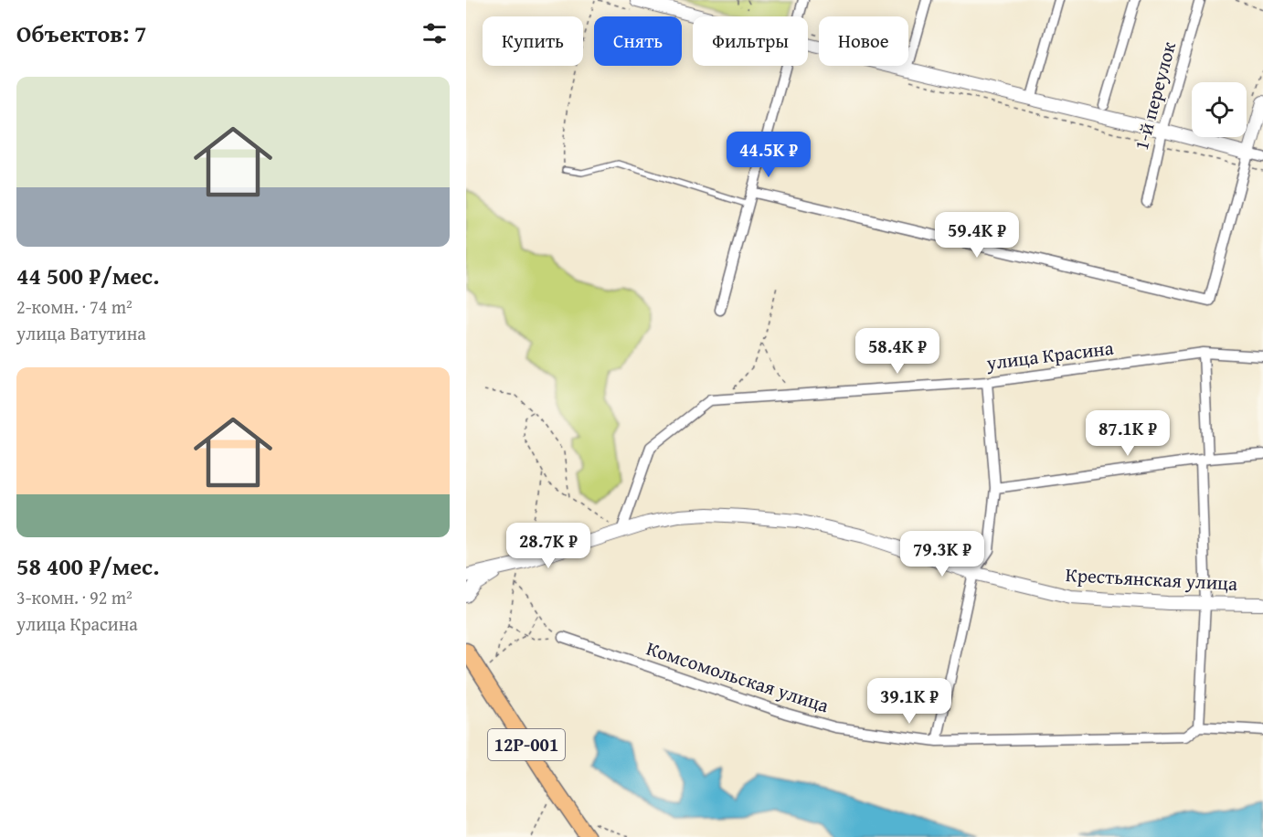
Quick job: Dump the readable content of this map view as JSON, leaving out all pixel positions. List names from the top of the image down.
{
  "streets": {
    "main road": ["12Р-001"],
    "street": [
      "1-й переулок",
      "улица Красина",
      "Крестьянская улица",
      "Комсомольская улица"
    ]
  },
  "crossings": [
    ["улица Красина", "Крестьянская улица"]
  ],
  "page": {
    "heading": "Объектов: 7",
    "chip": [
      "Купить",
      "Снять",
      "Фильтры",
      "Новое"
    ],
    "list": [
      {
        "name": "44 500 ₽/мес.",
        "note": "2-комн. · 74 m² · улица Ватутина"
      },
      {
        "name": "58 400 ₽/мес.",
        "note": "3-комн. · 92 m² · улица Красина"
      }
    ],
    "price": [
      "44.5K ₽",
      "59.4K ₽",
      "58.4K ₽",
      "87.1K ₽",
      "28.7K ₽",
      "79.3K ₽",
      "39.1K ₽"
    ]
  }
}
